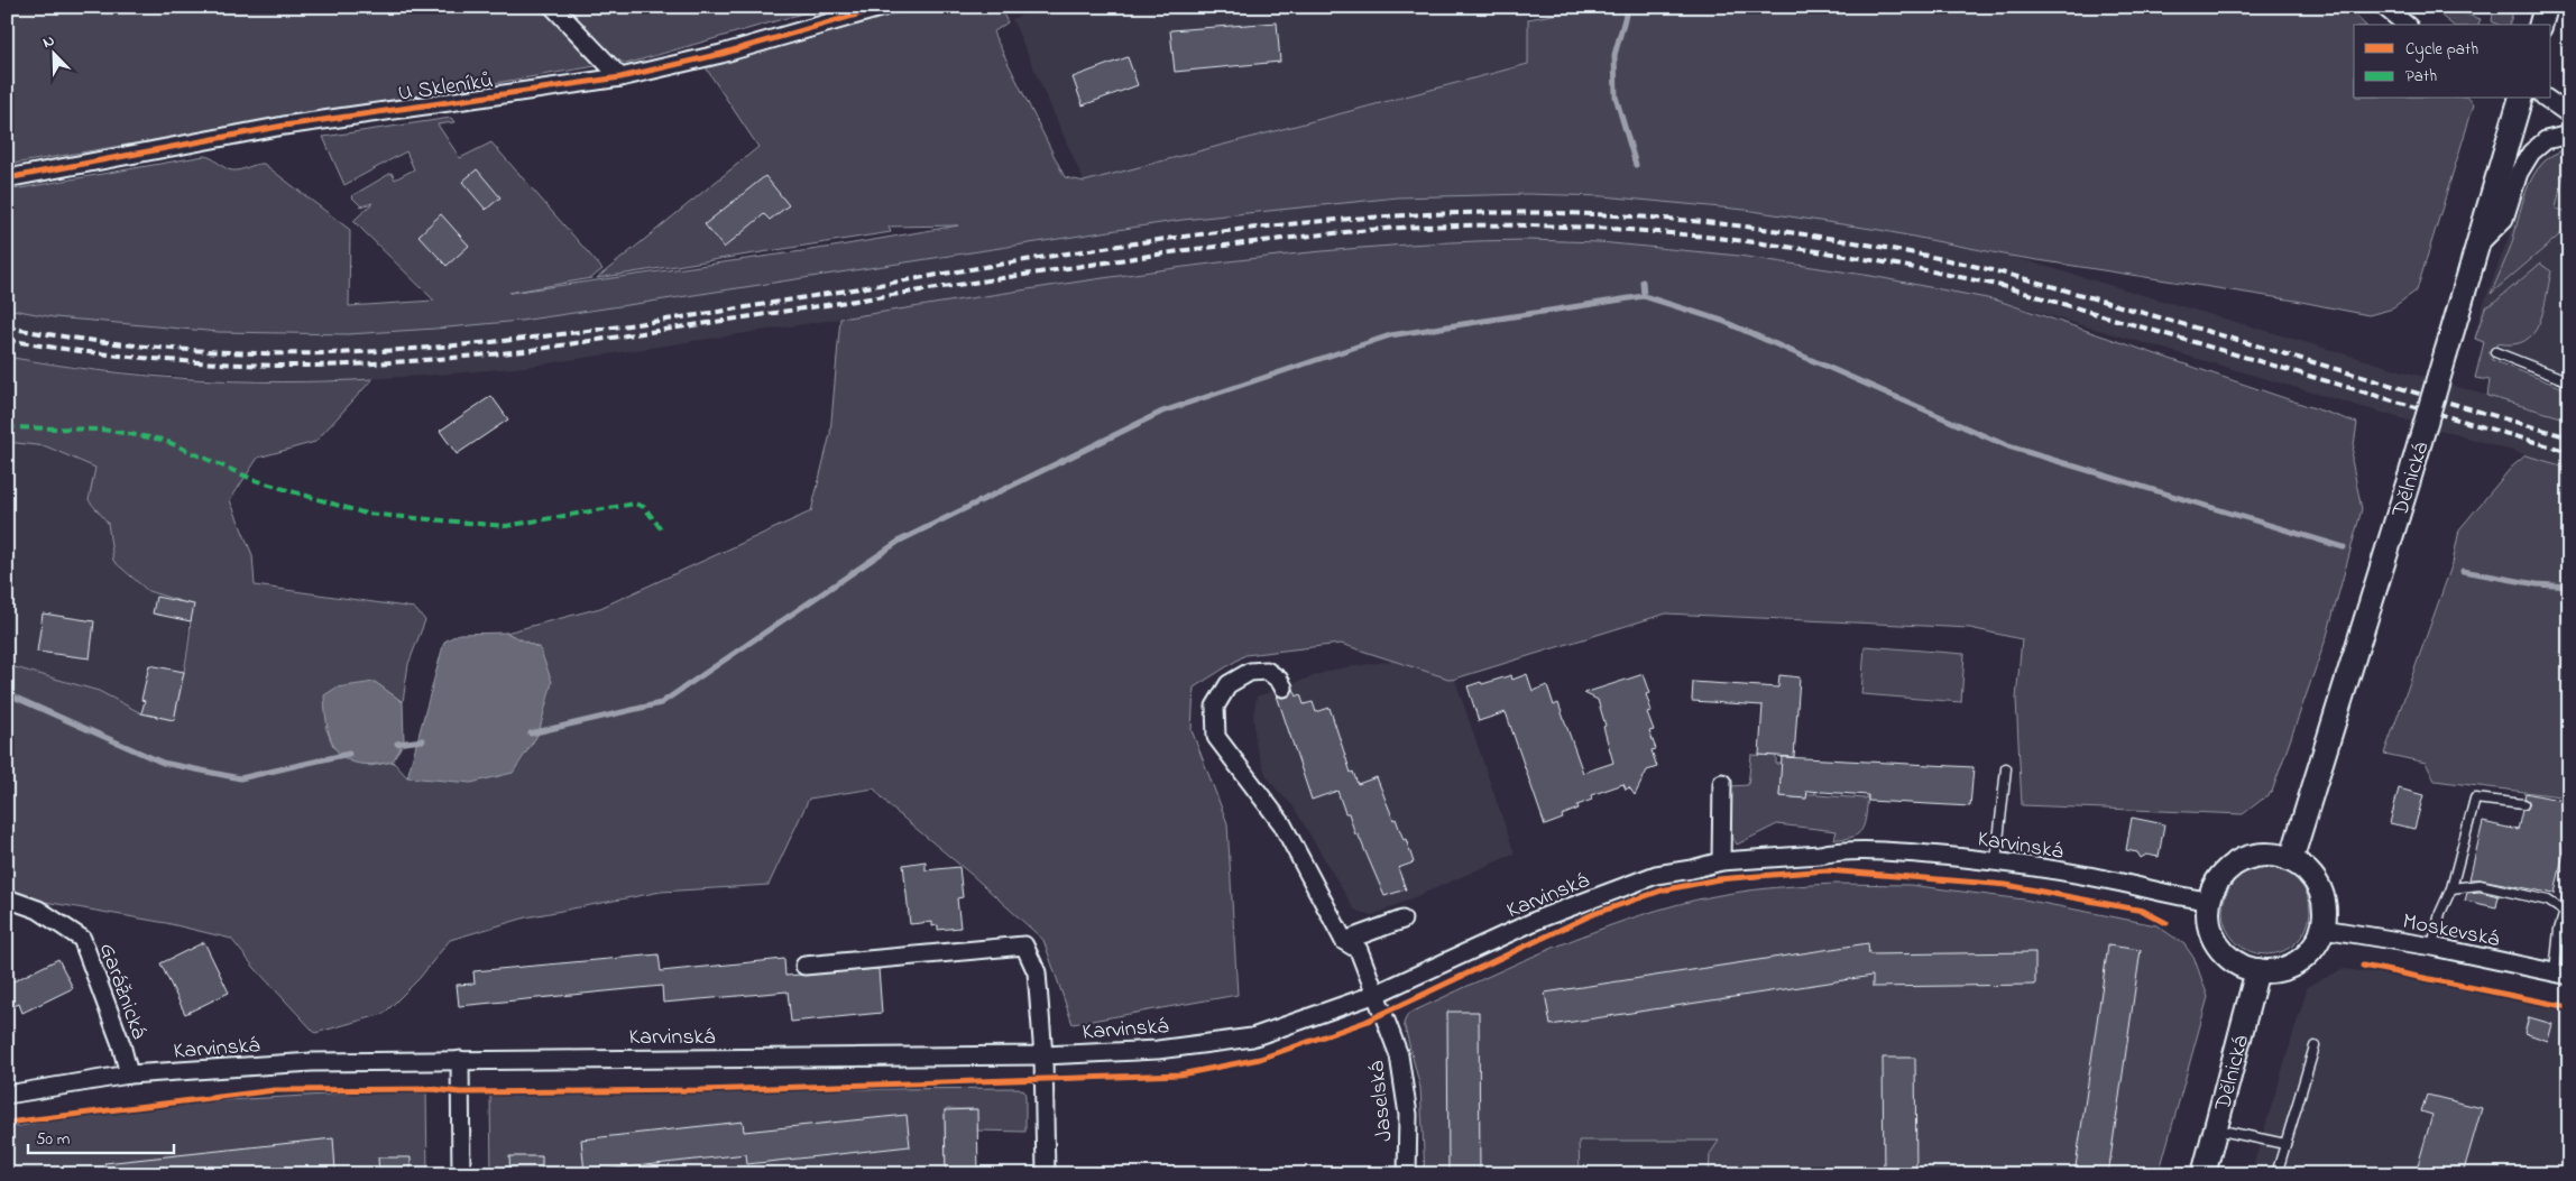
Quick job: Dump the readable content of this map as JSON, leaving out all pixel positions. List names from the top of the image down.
{
  "streets": {
    "street": [
      "U Skleníků",
      "Dělnická",
      "Karvinská",
      "Moskevská",
      "Garážnická",
      "Jaselská"
    ]
  },
  "crossings": [
    ["Dělnická", "Karvinská"],
    ["Dělnická", "Moskevská"],
    ["Karvinská", "Moskevská"],
    ["Karvinská", "Garážnická"],
    ["Karvinská", "Jaselská"]
  ],
  "legend": ["Cycle path", "Path"],
  "scale_bar": "50 m",
  "north": "top left"
}
